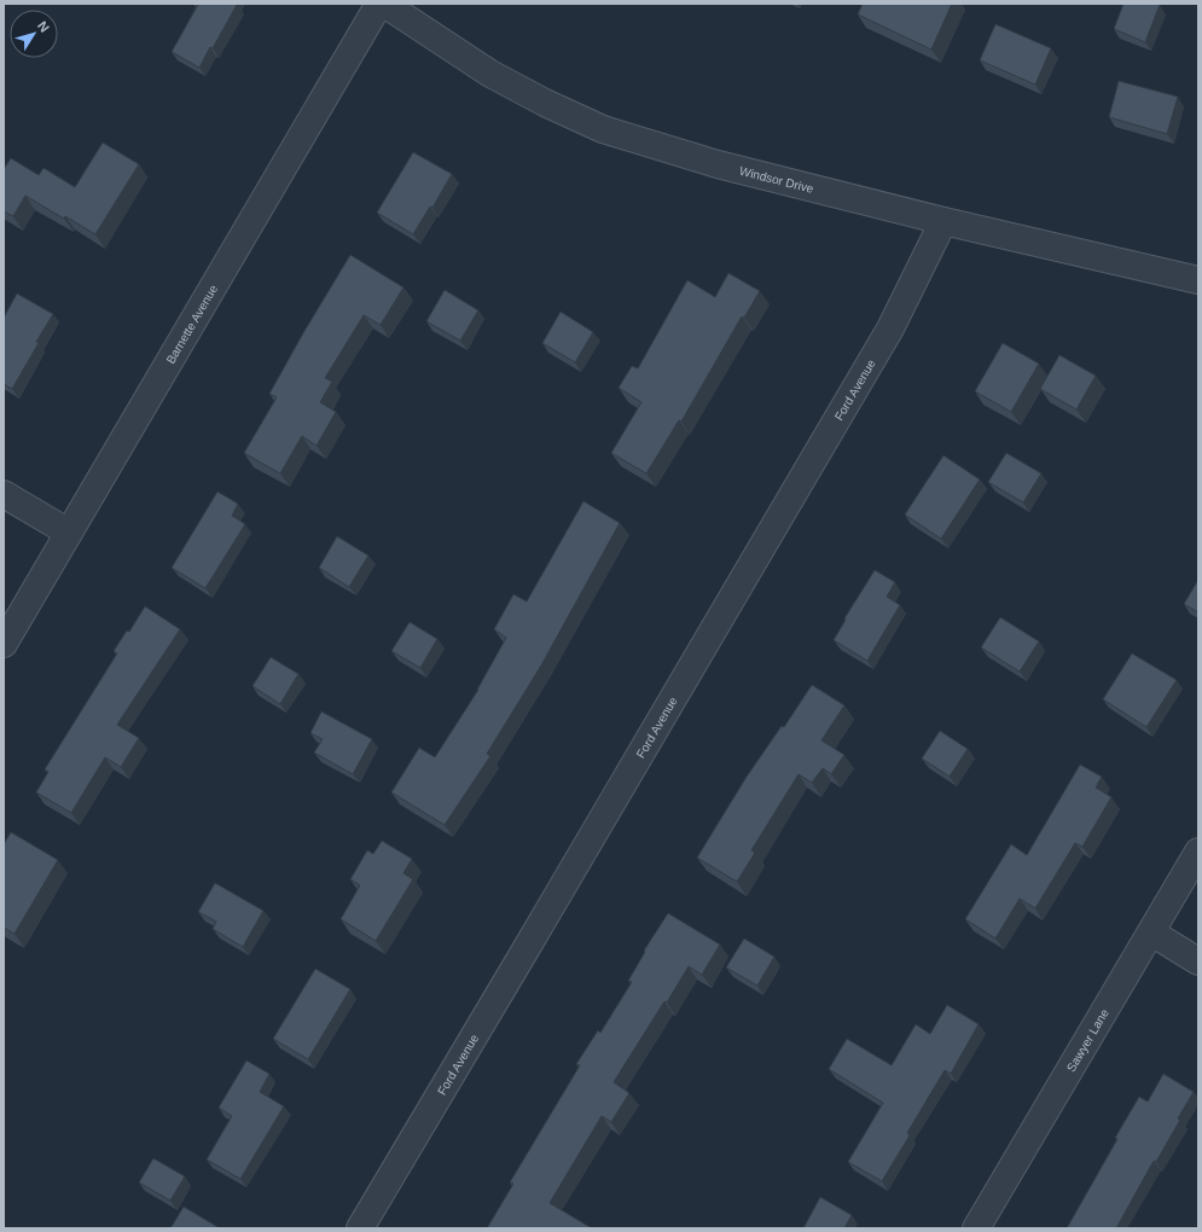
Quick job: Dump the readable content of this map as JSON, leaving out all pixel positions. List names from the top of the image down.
{
  "streets": {
    "street": [
      "Windsor Drive",
      "Barnette Avenue",
      "Ford Avenue",
      "Sawyer Lane"
    ]
  },
  "crossings": [
    ["Windsor Drive", "Ford Avenue"]
  ],
  "north": "top right"
}
